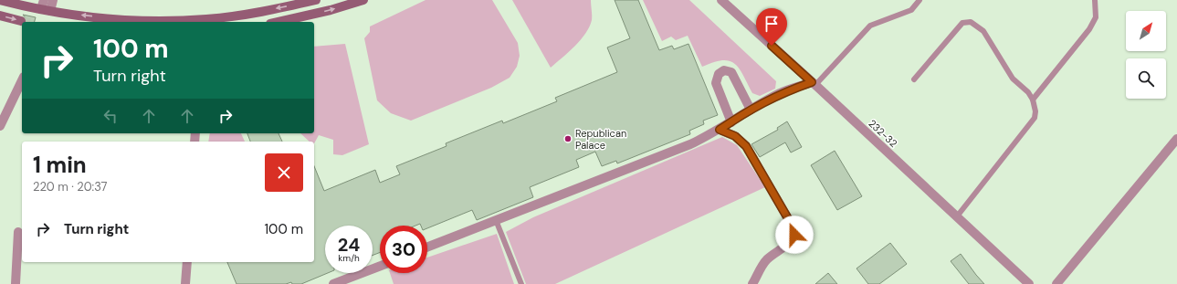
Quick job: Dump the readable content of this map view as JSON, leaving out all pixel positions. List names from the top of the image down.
{
  "streets": {
    "street": ["232-32"]
  },
  "places": ["Republican Palace"],
  "north": "top right",
  "page": {
    "turn": ["100 m", "Turn right"],
    "heading": ["1 min", "220 m · 20:37"],
    "list": [
      {
        "name": "Turn right",
        "value": "100 m"
      }
    ],
    "speed": "24 km/h",
    "limit": "30"
  }
}
